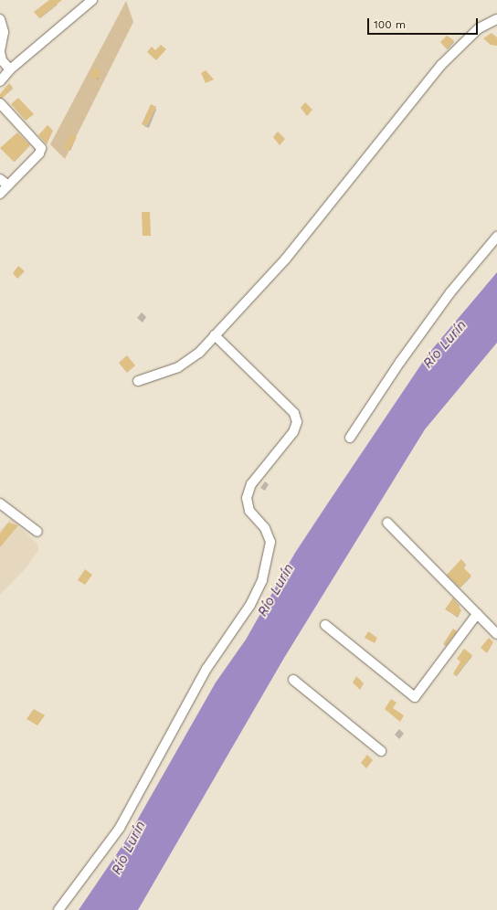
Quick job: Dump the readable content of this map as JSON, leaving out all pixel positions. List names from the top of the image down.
{
  "water": ["Río Lurín"],
  "scale_bar": "100 m"
}
